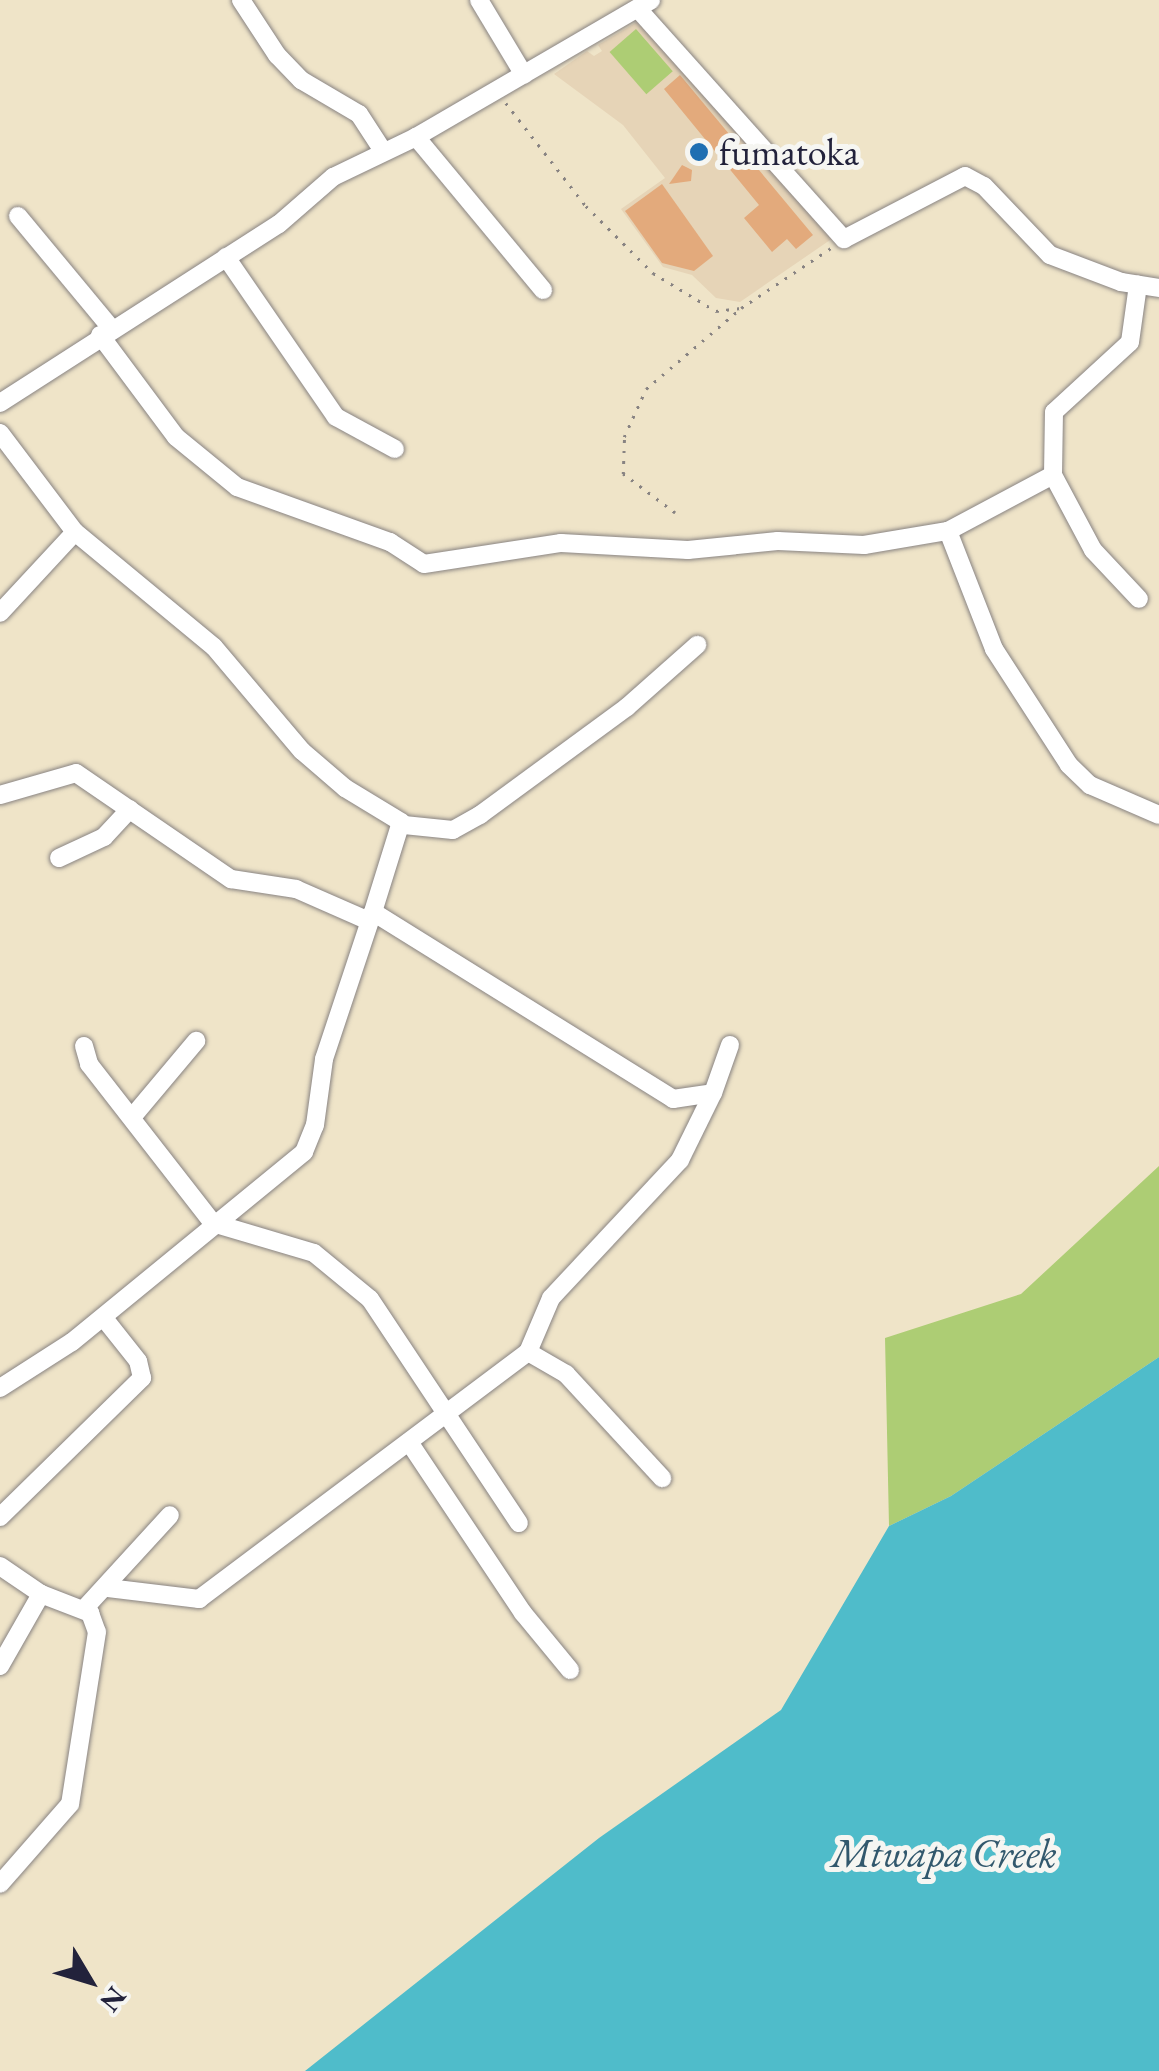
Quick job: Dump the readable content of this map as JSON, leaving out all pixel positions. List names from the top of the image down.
{
  "water": ["Mtwapa Creek"],
  "places": ["fumatoka"],
  "north": "bottom right"
}
